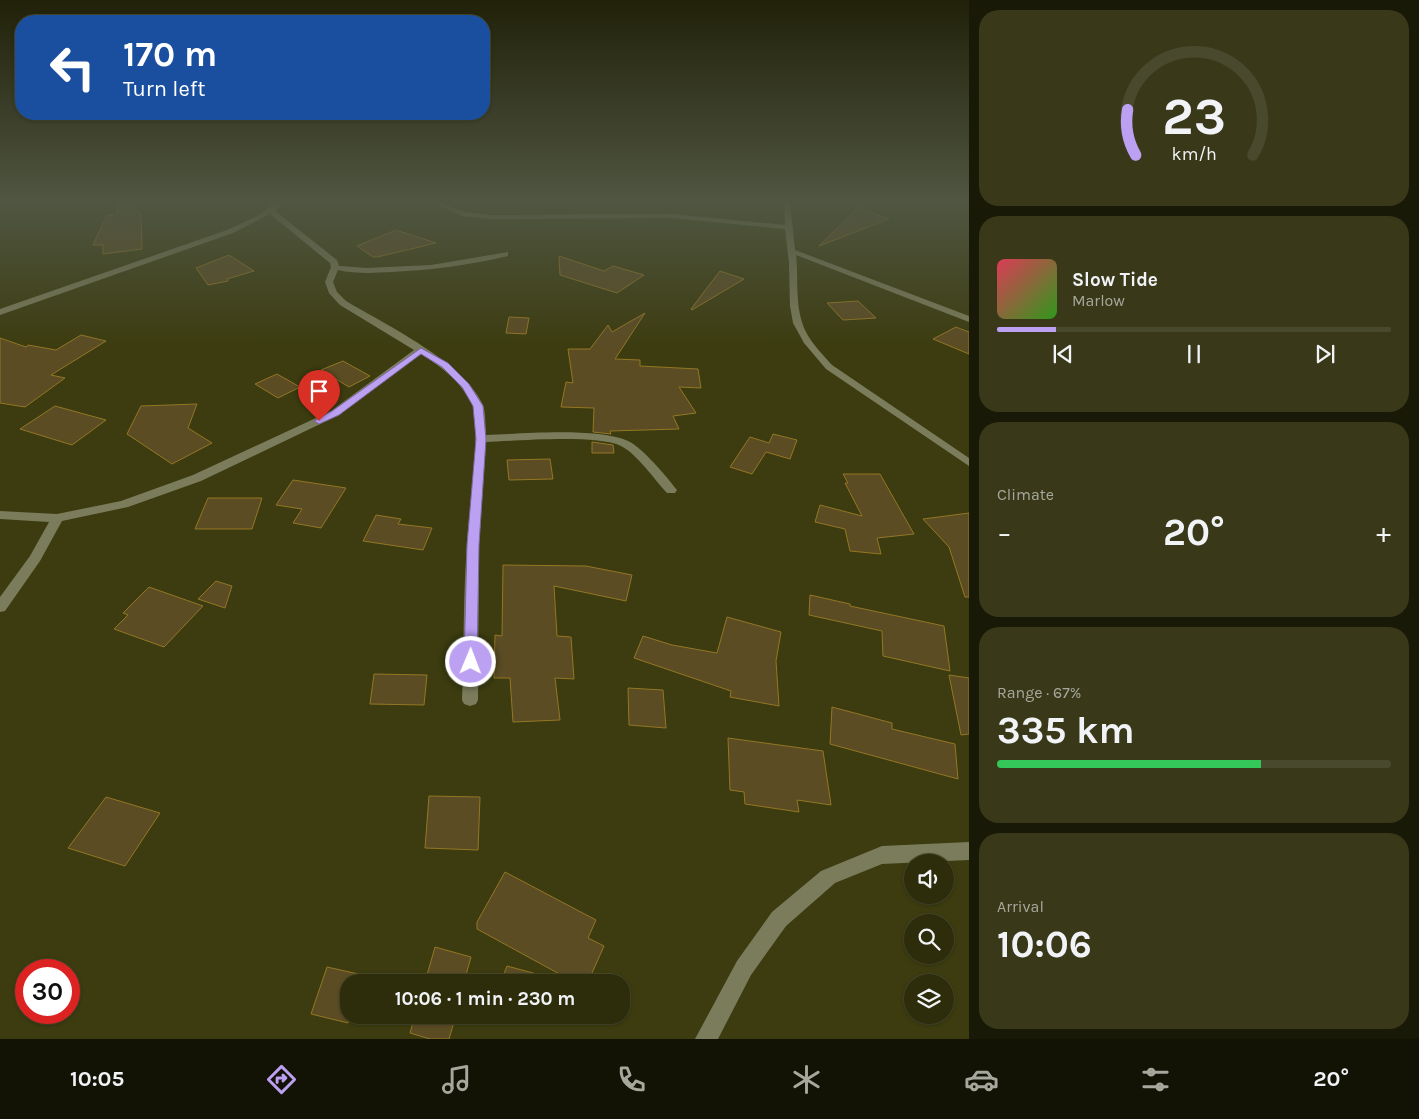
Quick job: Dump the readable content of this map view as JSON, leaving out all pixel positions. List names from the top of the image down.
{
  "page": {
    "turn": ["170 m", "Turn left"],
    "song": ["Slow Tide", "Marlow"],
    "tile": [
      "Climate",
      ["Range · 67%", "335 km"],
      ["Arrival", "10:06"]
    ],
    "heat": ["−", "20°", "+"],
    "limit": "30",
    "trip": "10:06 · 1 min · 230 m",
    "tabs": ["10:05", "20°"],
    "gauge": ["23", "km/h"]
  }
}
